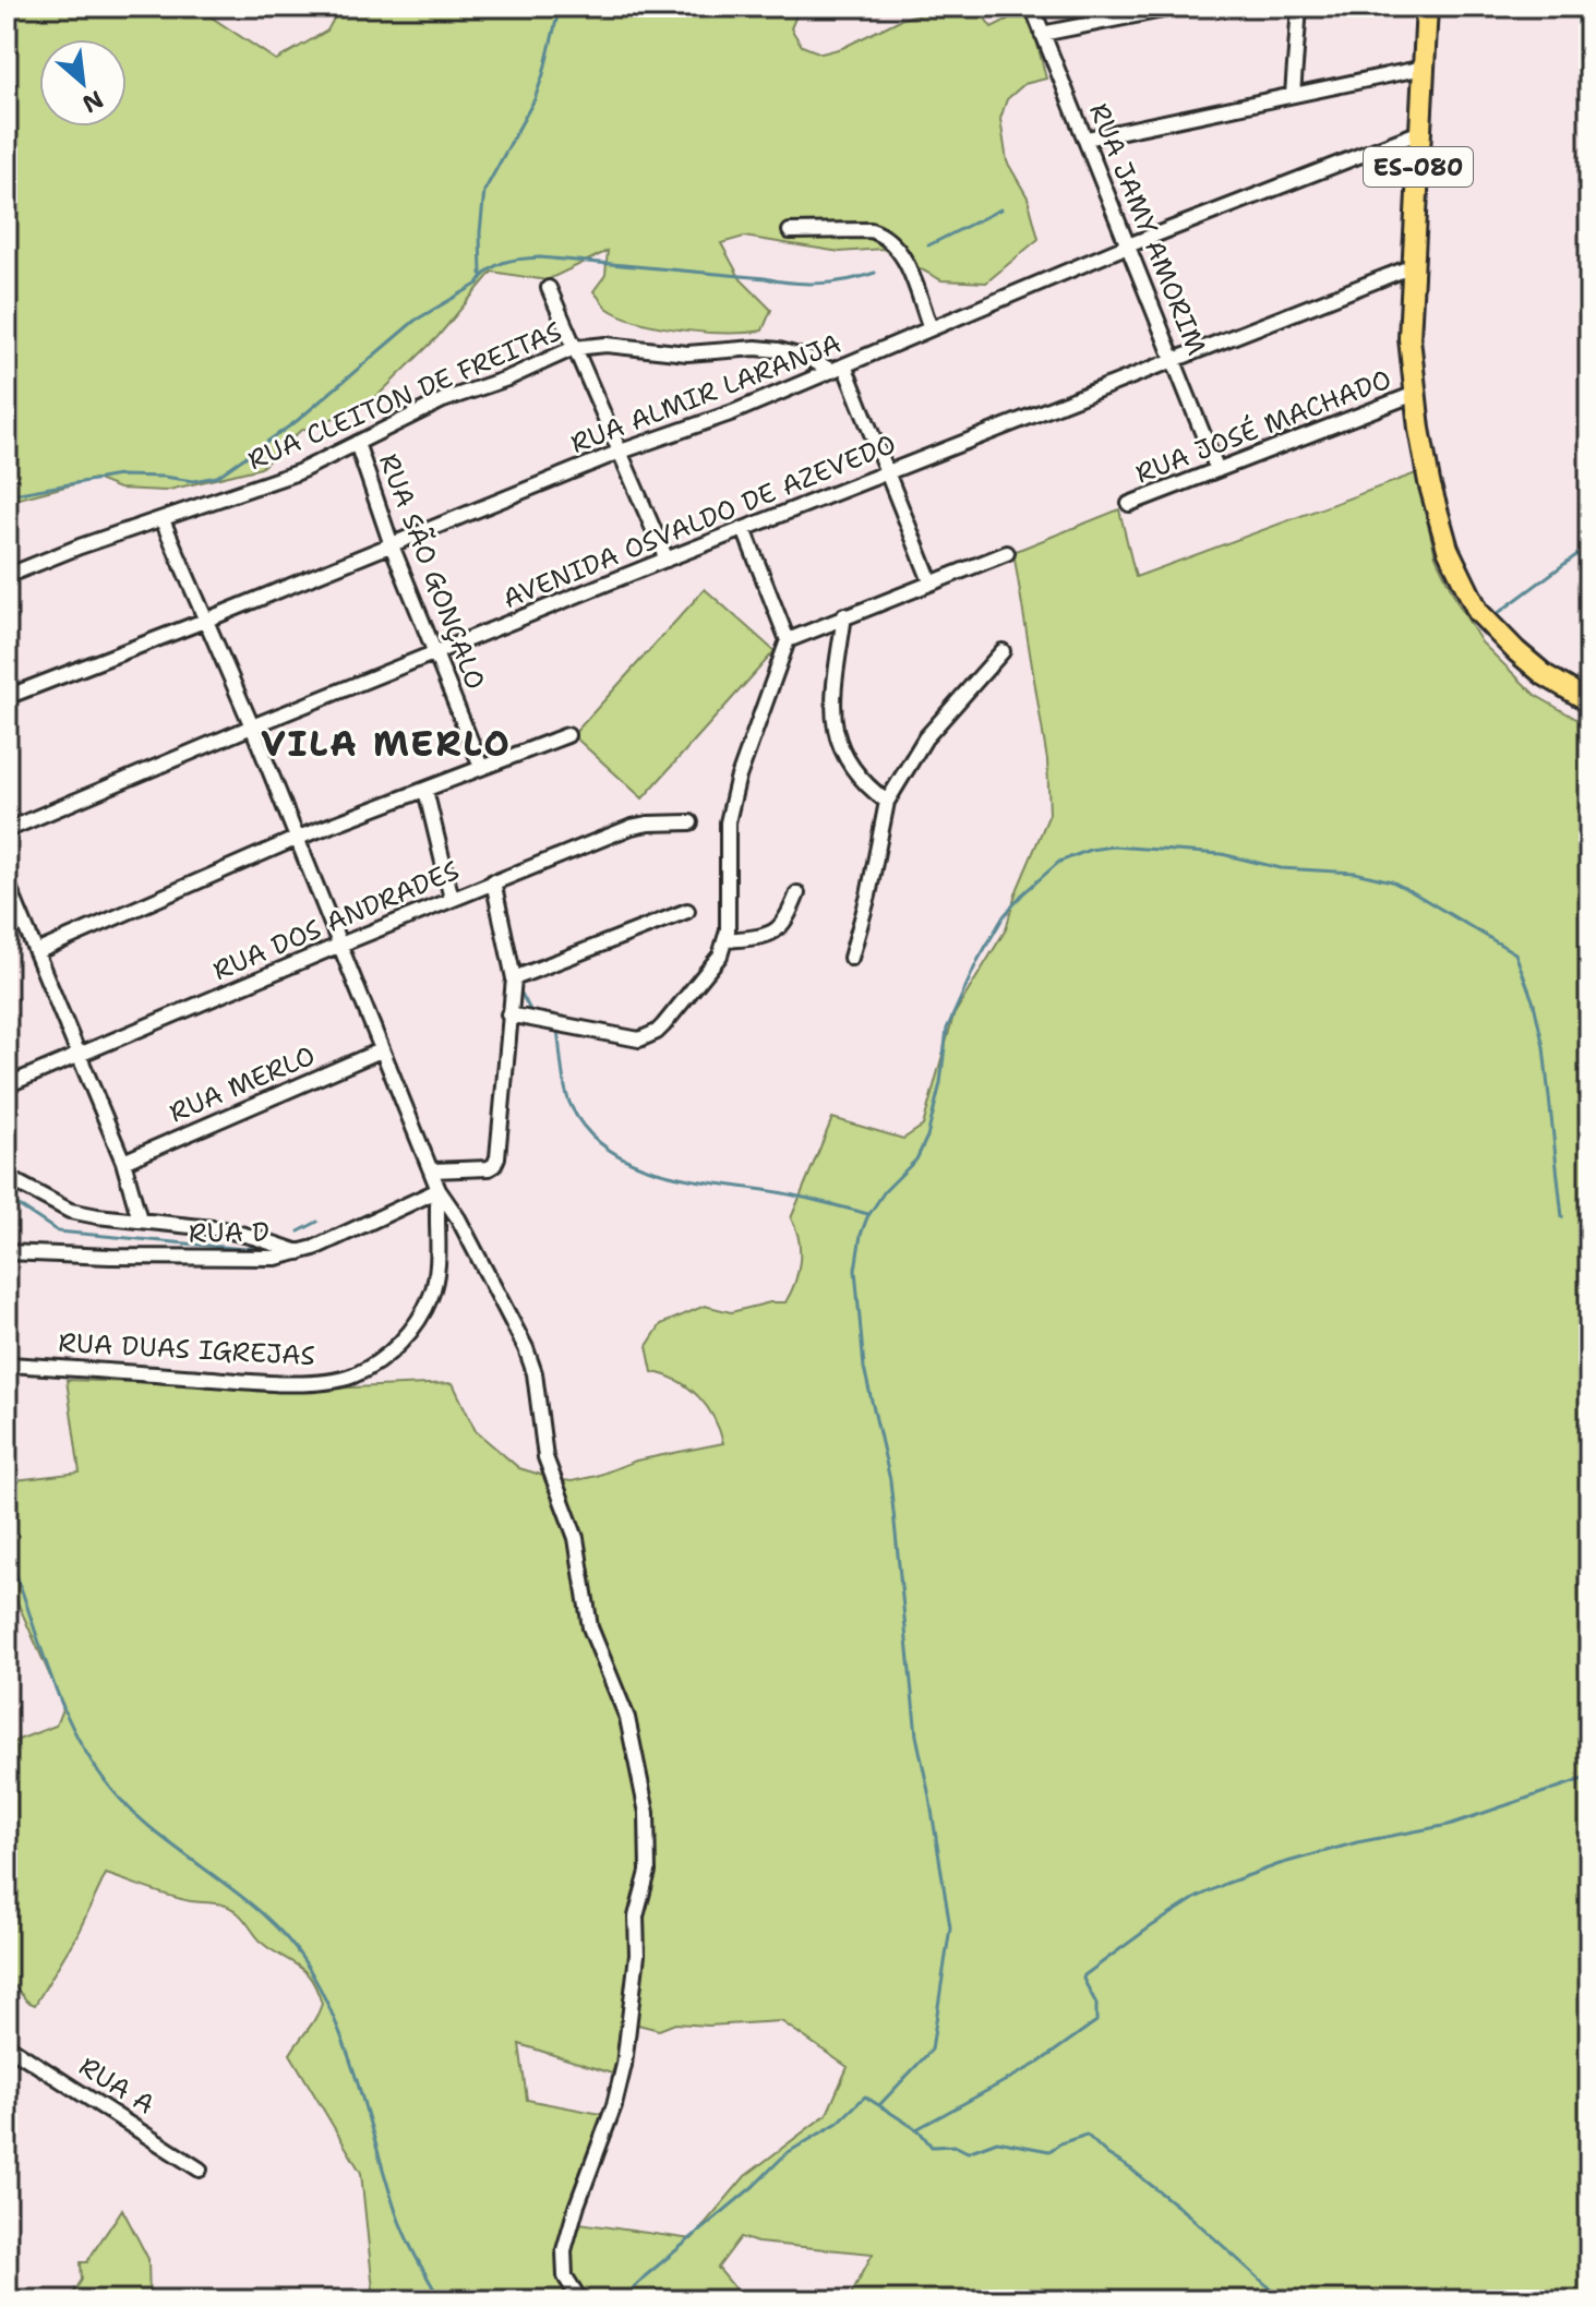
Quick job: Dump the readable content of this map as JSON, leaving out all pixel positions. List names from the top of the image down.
{
  "streets": {
    "main road": ["ES-080"],
    "street": [
      "RUA JAMY AMORIM",
      "RUA ALMIR LARANJA",
      "RUA CLEITON DE FREITAS",
      "RUA JOSÉ MACHADO",
      "AVENIDA OSVALDO DE AZEVEDO",
      "RUA SÃO GONÇALO",
      "RUA DOS ANDRADES",
      "RUA MERLO",
      "RUA D",
      "RUA DUAS IGREJAS",
      "RUA A"
    ]
  },
  "crossings": [
    ["ES-080", "RUA ALMIR LARANJA"],
    ["ES-080", "RUA JOSÉ MACHADO"],
    ["ES-080", "AVENIDA OSVALDO DE AZEVEDO"],
    ["RUA JAMY AMORIM", "RUA ALMIR LARANJA"],
    ["RUA JAMY AMORIM", "RUA JOSÉ MACHADO"],
    ["RUA JAMY AMORIM", "AVENIDA OSVALDO DE AZEVEDO"],
    ["RUA ALMIR LARANJA", "RUA CLEITON DE FREITAS"],
    ["RUA ALMIR LARANJA", "RUA SÃO GONÇALO"],
    ["RUA CLEITON DE FREITAS", "RUA SÃO GONÇALO"],
    ["AVENIDA OSVALDO DE AZEVEDO", "RUA SÃO GONÇALO"],
    ["RUA D", "RUA DUAS IGREJAS"]
  ],
  "districts": ["VILA MERLO"],
  "north": "bottom right"
}
